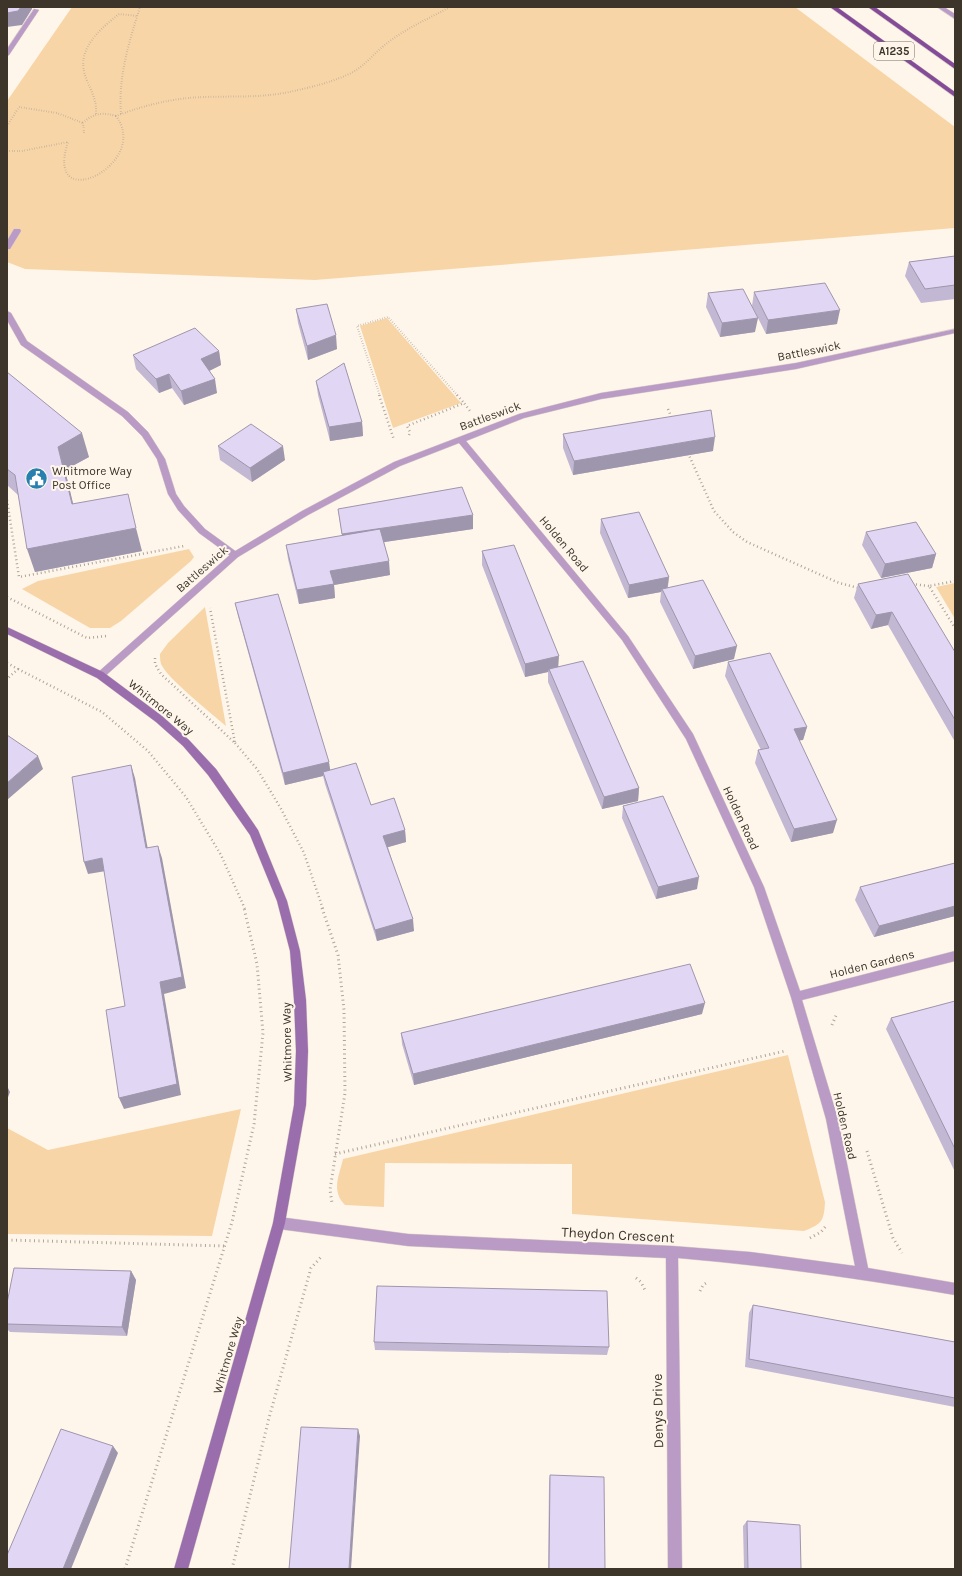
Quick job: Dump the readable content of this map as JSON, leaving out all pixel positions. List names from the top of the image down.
{
  "streets": {
    "main road": ["A1235"],
    "street": [
      "Battleswick",
      "Holden Road",
      "Whitmore Way",
      "Holden Gardens",
      "Theydon Crescent",
      "Denys Drive"
    ]
  },
  "crossings": [
    ["Battleswick", "Holden Road"],
    ["Battleswick", "Whitmore Way"],
    ["Holden Road", "Holden Gardens"],
    ["Holden Road", "Theydon Crescent"],
    ["Whitmore Way", "Theydon Crescent"],
    ["Theydon Crescent", "Denys Drive"]
  ],
  "places": {
    "public building": ["Whitmore Way Post Office"]
  }
}
